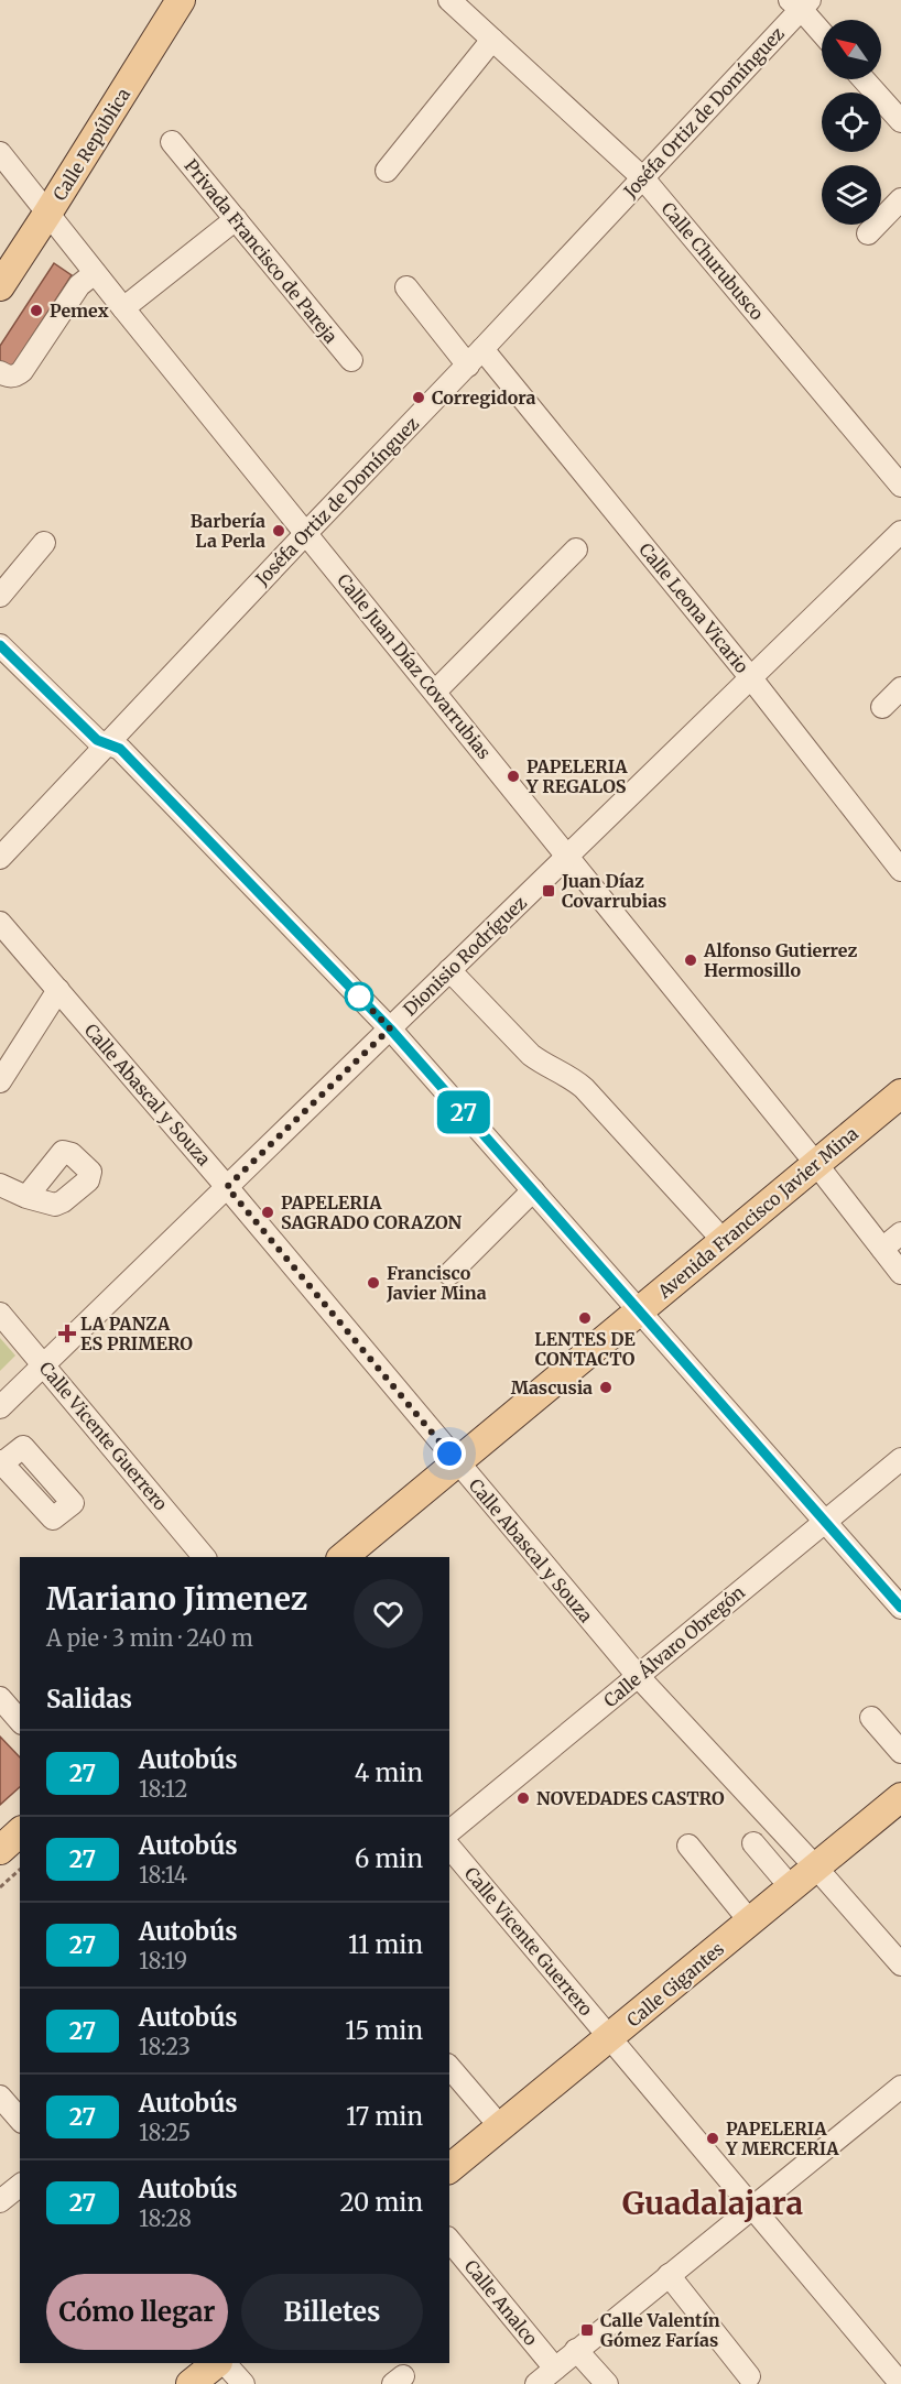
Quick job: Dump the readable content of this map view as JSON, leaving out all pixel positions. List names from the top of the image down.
{
  "streets": {
    "main road": ["Calle República", "Avenida Francisco Javier Mina", "Calle Gigantes"],
    "street": [
      "Joséfa Ortiz de Domínguez",
      "Privada Francisco de Pareja",
      "Calle Churubusco",
      "Calle Leona Vicario",
      "Calle Juan Díaz Covarrubias",
      "Dionisio Rodríguez",
      "Calle Abascal y Souza",
      "Calle Vicente Guerrero",
      "Calle Álvaro Obregón",
      "Calle Analco"
    ]
  },
  "crossings": [
    ["Joséfa Ortiz de Domínguez", "Calle Churubusco"],
    ["Joséfa Ortiz de Domínguez", "Calle Leona Vicario"],
    ["Joséfa Ortiz de Domínguez", "Calle Juan Díaz Covarrubias"],
    ["Calle República", "Calle Juan Díaz Covarrubias"],
    ["Calle Leona Vicario", "Dionisio Rodríguez"],
    ["Calle Juan Díaz Covarrubias", "Dionisio Rodríguez"],
    ["Calle Juan Díaz Covarrubias", "Avenida Francisco Javier Mina"],
    ["Dionisio Rodríguez", "Calle Abascal y Souza"],
    ["Dionisio Rodríguez", "Calle Vicente Guerrero"],
    ["Calle Abascal y Souza", "Avenida Francisco Javier Mina"],
    ["Calle Abascal y Souza", "Calle Álvaro Obregón"],
    ["Calle Abascal y Souza", "Calle Gigantes"],
    ["Calle Vicente Guerrero", "Calle Gigantes"]
  ],
  "districts": ["Guadalajara"],
  "places": {
    "other": [
      "Pemex",
      "Corregidora",
      "Barbería La Perla",
      "PAPELERIA Y REGALOS",
      "Alfonso Gutierrez Hermosillo",
      "PAPELERIA SAGRADO CORAZON",
      "Francisco Javier Mina",
      "LENTES DE CONTACTO",
      "Mascusia",
      "NOVEDADES CASTRO",
      "PAPELERIA Y MERCERIA"
    ],
    "transit": ["Juan Díaz Covarrubias", "Calle Valentín Gómez Farías"],
    "health": ["LA PANZA ES PRIMERO"]
  },
  "lines": ["bus line 27"],
  "north": "top left",
  "page": {
    "on_map": "27",
    "heading": [
      ["Mariano Jimenez", "A pie · 3 min · 240 m"],
      "Salidas"
    ],
    "list": [
      {
        "mark": "27",
        "name": "Autobús",
        "note": "18:12",
        "value": "4 min"
      },
      {
        "mark": "27",
        "name": "Autobús",
        "note": "18:14",
        "value": "6 min"
      },
      {
        "mark": "27",
        "name": "Autobús",
        "note": "18:19",
        "value": "11 min"
      },
      {
        "mark": "27",
        "name": "Autobús",
        "note": "18:23",
        "value": "15 min"
      },
      {
        "mark": "27",
        "name": "Autobús",
        "note": "18:25",
        "value": "17 min"
      },
      {
        "mark": "27",
        "name": "Autobús",
        "note": "18:28",
        "value": "20 min"
      }
    ],
    "buttons": ["Cómo llegar", "Billetes"]
  }
}
